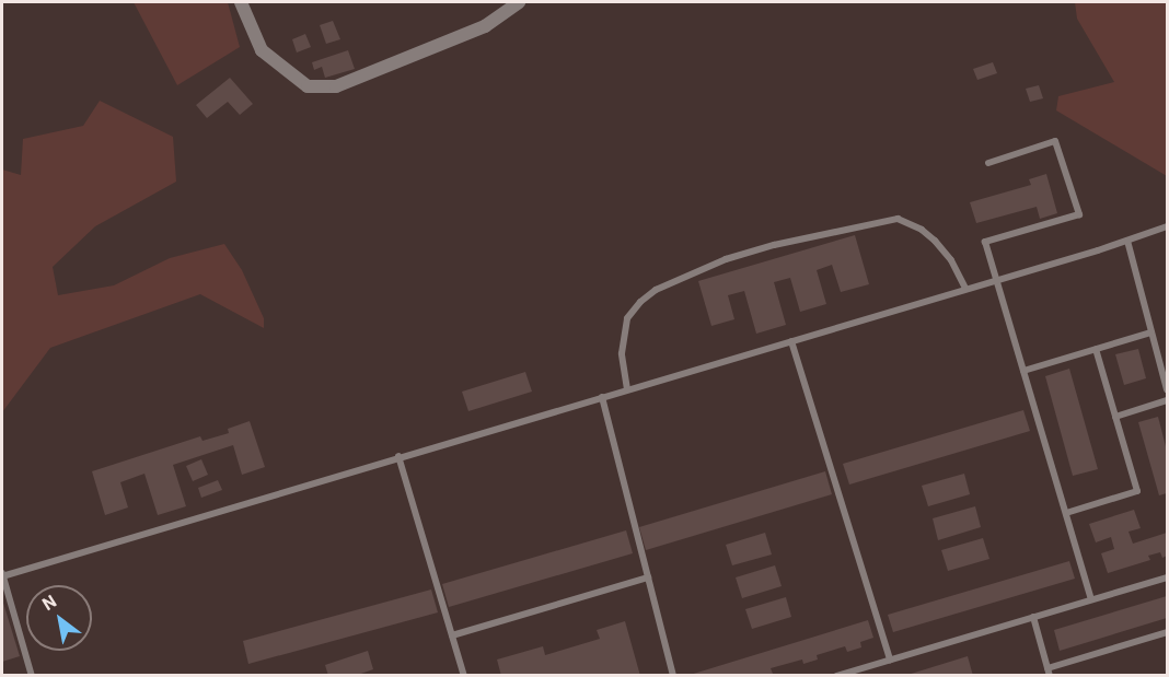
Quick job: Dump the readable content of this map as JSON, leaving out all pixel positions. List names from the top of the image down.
{
  "north": "top left"
}
